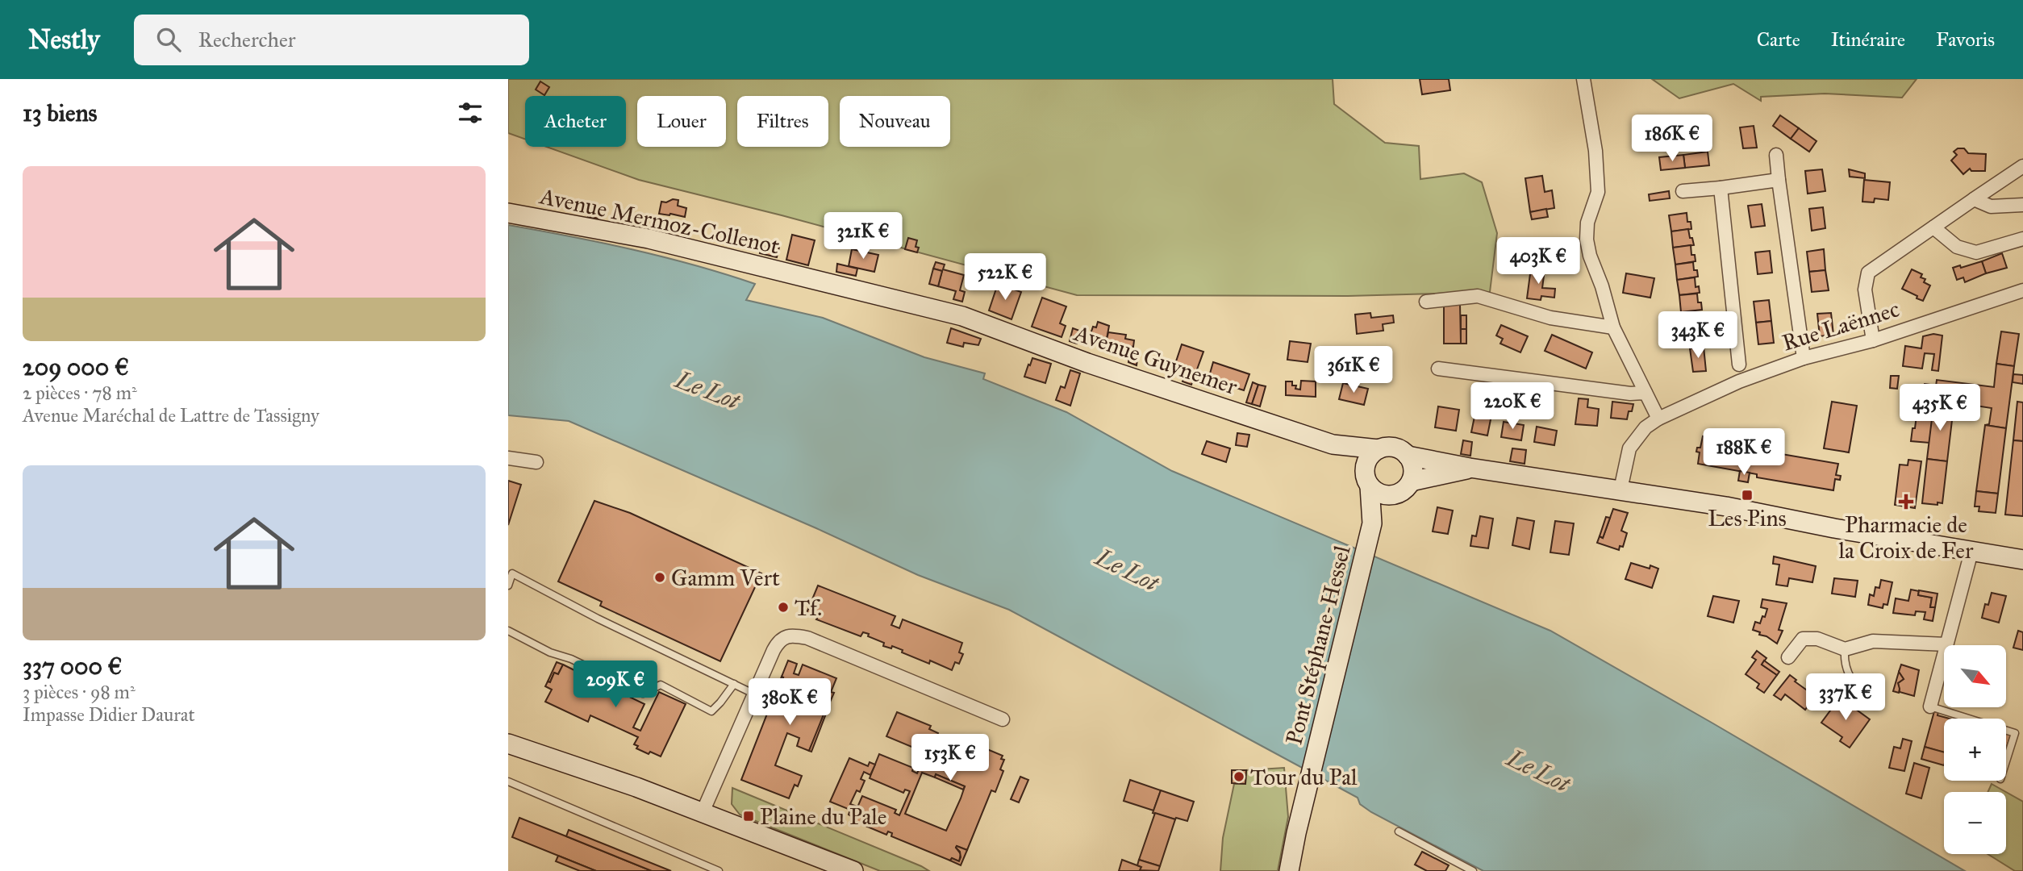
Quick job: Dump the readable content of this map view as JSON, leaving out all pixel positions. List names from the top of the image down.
{
  "streets": {
    "street": [
      "Avenue Mermoz-Collenot",
      "Rue Laënnec",
      "Avenue Guynemer",
      "Pont Stéphane-Hessel"
    ]
  },
  "crossings": [
    ["Avenue Mermoz-Collenot", "Avenue Guynemer"],
    ["Rue Laënnec", "Avenue Guynemer"]
  ],
  "water": ["Le Lot"],
  "places": {
    "transit": ["Les Pins", "Plaine du Pale"],
    "health": ["Pharmacie de la Croix de Fer"],
    "other": ["Gamm Vert", "Tf.", "Tour du Pal"]
  },
  "north": "bottom right",
  "page": {
    "header": "Nestly",
    "search": "Rechercher",
    "nav": ["Carte", "Itinéraire", "Favoris"],
    "heading": "13 biens",
    "chip": [
      "Acheter",
      "Louer",
      "Filtres",
      "Nouveau"
    ],
    "price": [
      "186K €",
      "321K €",
      "403K €",
      "522K €",
      "343K €",
      "361K €",
      "220K €",
      "435K €",
      "188K €",
      "209K €",
      "337K €",
      "380K €",
      "153K €"
    ],
    "list": [
      {
        "name": "209 000 €",
        "note": "2 pièces · 78 m² · Avenue Maréchal de Lattre de Tassigny"
      },
      {
        "name": "337 000 €",
        "note": "3 pièces · 98 m² · Impasse Didier Daurat"
      }
    ],
    "map_buttons": ["+", "−"]
  }
}
